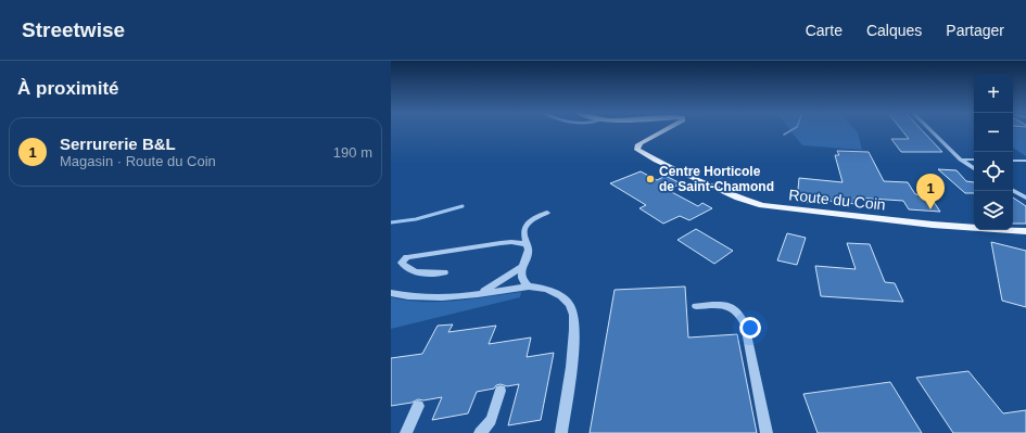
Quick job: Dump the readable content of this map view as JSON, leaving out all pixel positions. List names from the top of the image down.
{
  "streets": {
    "main road": ["Route du Coin"]
  },
  "places": ["Centre Horticole de Saint-Chamond"],
  "page": {
    "header": "Streetwise",
    "nav": ["Carte", "Calques", "Partager"],
    "heading": "À proximité",
    "map_buttons": ["+", "−"],
    "list": [
      {
        "mark": "1",
        "name": "Serrurerie B&L",
        "note": "Magasin · Route du Coin",
        "value": "190 m"
      }
    ],
    "pins": "1"
  }
}
